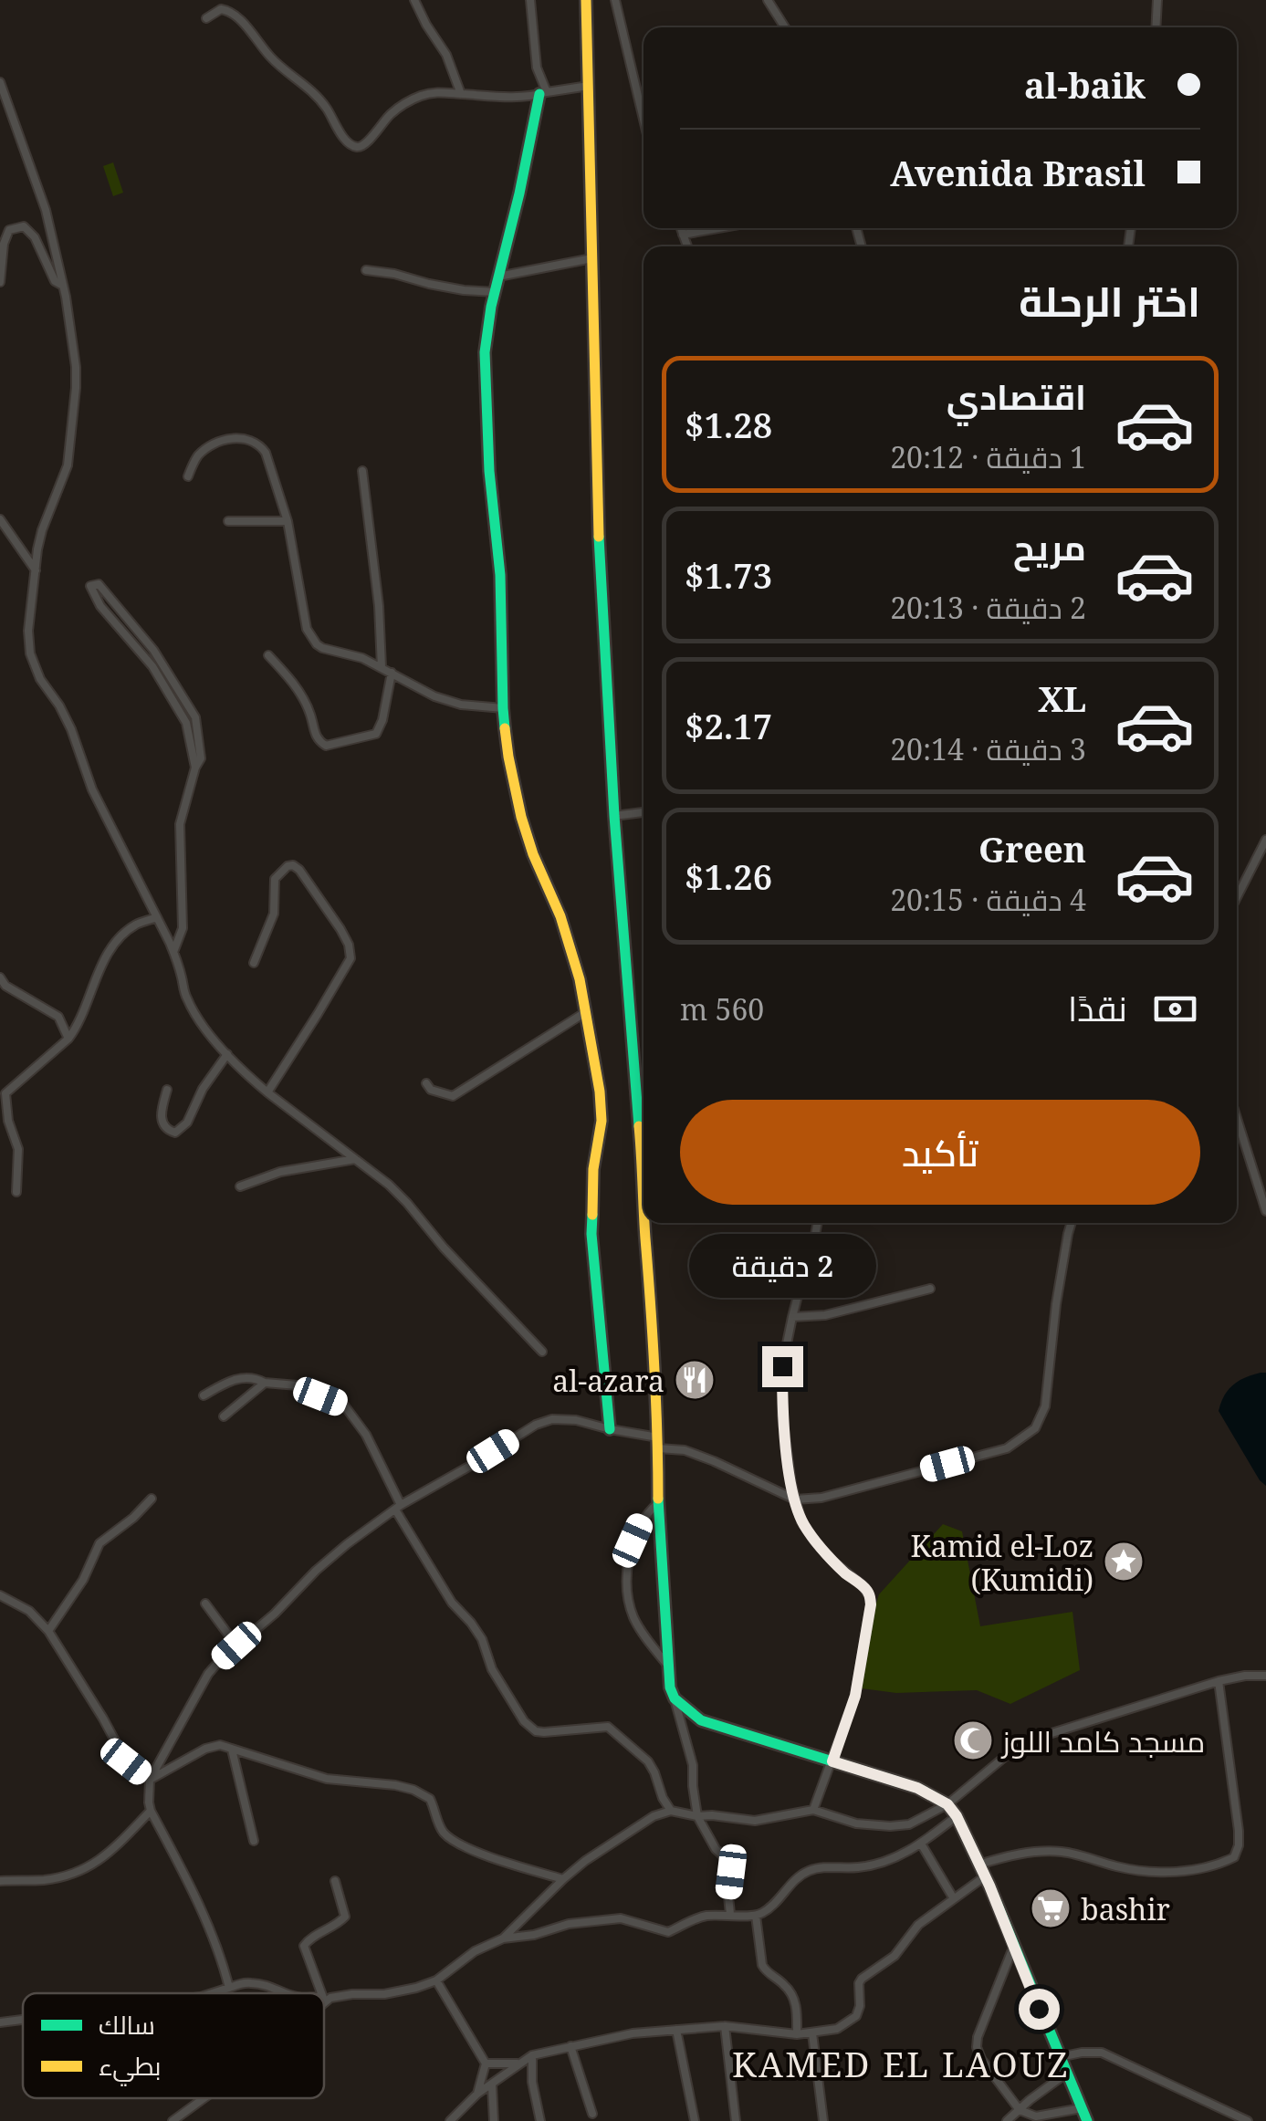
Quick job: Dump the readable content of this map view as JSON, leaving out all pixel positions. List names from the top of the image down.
{
  "districts": ["KAMED EL LAOUZ"],
  "places": {
    "restaurant": ["al-azara"],
    "place": ["Kamid el-Loz (Kumidi)"],
    "mosque": ["مسجد كامد اللوز"],
    "supermarket": ["bashir"]
  },
  "legend": ["سالك", "بطيء"],
  "page": {
    "banner": ["al-baik", "Avenida Brasil"],
    "heading": "اختر الرحلة",
    "list": [
      {
        "name": "اقتصادي",
        "note": "1 دقيقة · 20:12",
        "value": "$1.28"
      },
      {
        "name": "مريح",
        "note": "2 دقيقة · 20:13",
        "value": "$1.73"
      },
      {
        "name": "XL",
        "note": "3 دقيقة · 20:14",
        "value": "$2.17"
      },
      {
        "name": "Green",
        "note": "4 دقيقة · 20:15",
        "value": "$1.26"
      }
    ],
    "pay": ["نقدًا", "560 m"],
    "buttons": "تأكيد",
    "bubble": "2 دقيقة"
  }
}
